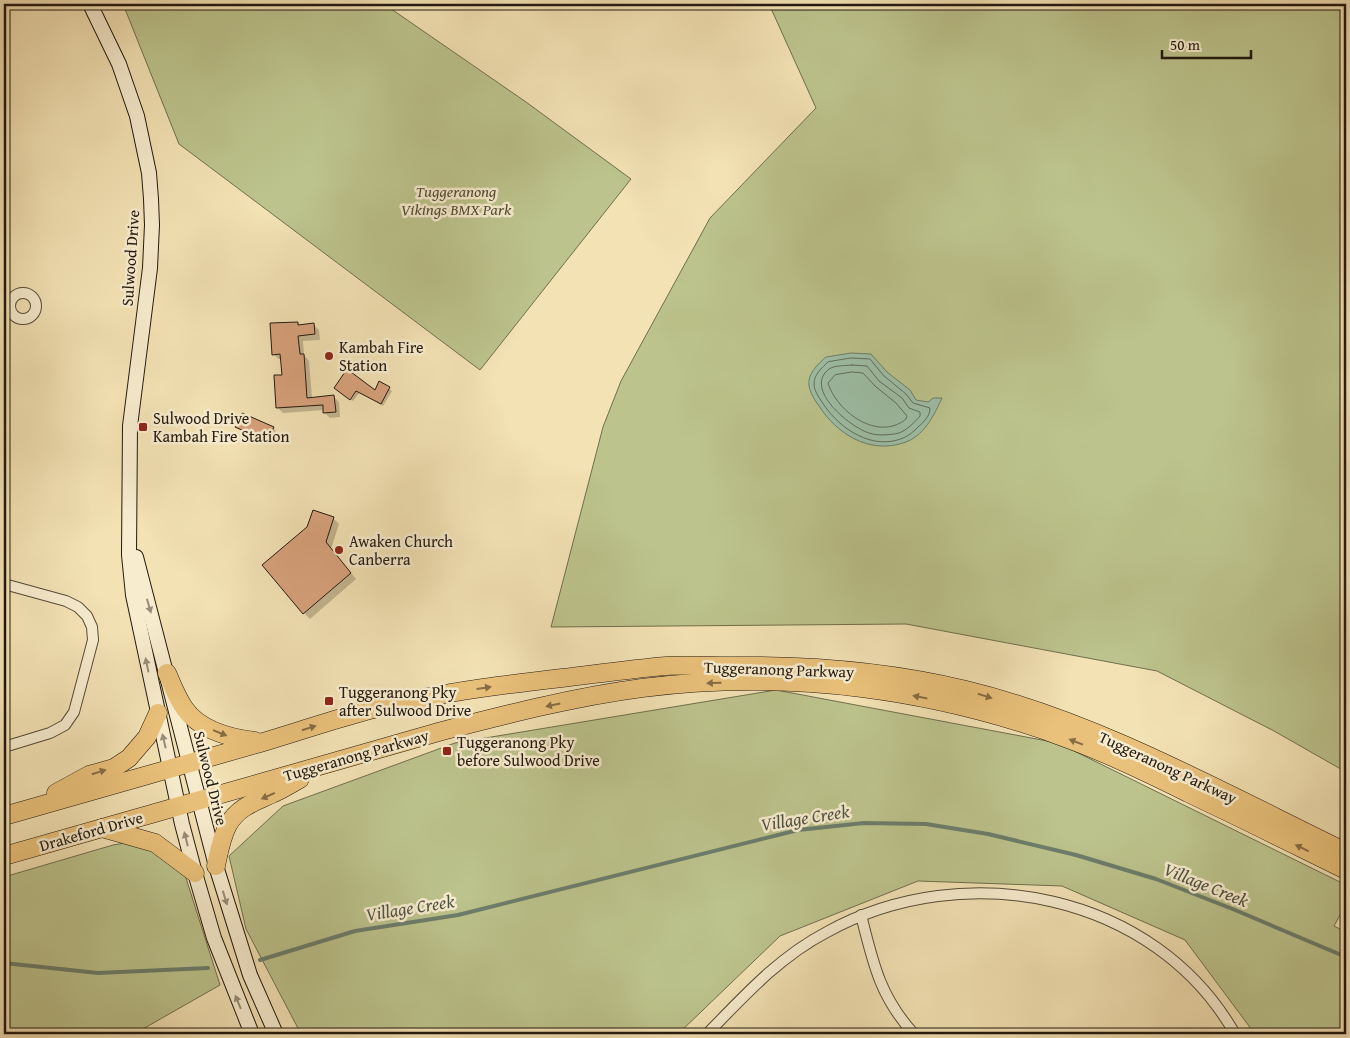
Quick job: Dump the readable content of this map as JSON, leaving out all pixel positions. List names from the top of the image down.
{
  "streets": {
    "highway": ["Tuggeranong Parkway", "Drakeford Drive"],
    "main road": ["Sulwood Drive"]
  },
  "crossings": [
    ["Sulwood Drive", "Tuggeranong Parkway"],
    ["Sulwood Drive", "Drakeford Drive"],
    ["Tuggeranong Parkway", "Drakeford Drive"]
  ],
  "water": ["Village Creek"],
  "parks": ["Tuggeranong Vikings BMX Park"],
  "places": {
    "other": ["Kambah Fire Station", "Awaken Church Canberra"],
    "transit": ["Sulwood Drive Kambah Fire Station", "Tuggeranong Pky after Sulwood Drive", "Tuggeranong Pky before Sulwood Drive"]
  },
  "scale_bar": "50 m"
}
